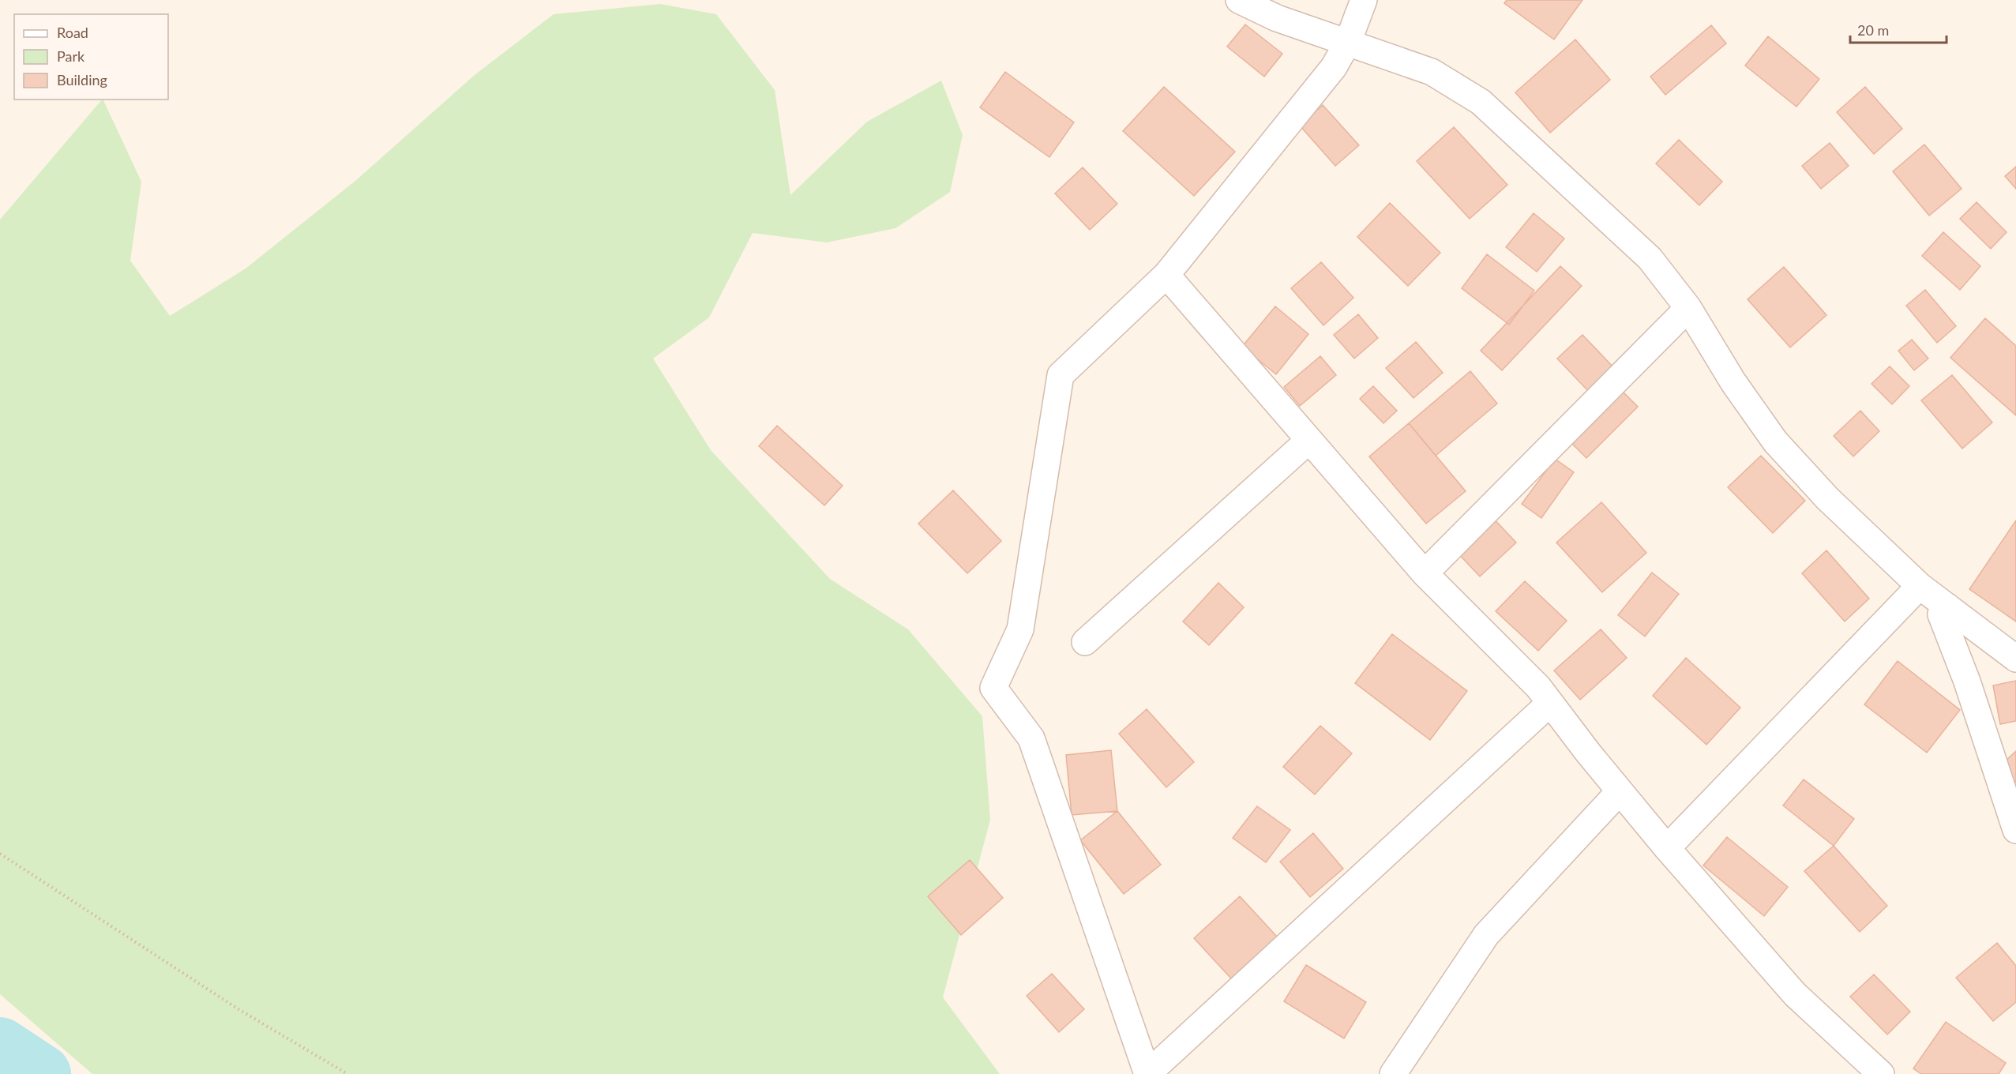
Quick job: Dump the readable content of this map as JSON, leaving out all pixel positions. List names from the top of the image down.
{
  "legend": ["Road", "Park", "Building"],
  "scale_bar": "20 m"
}
